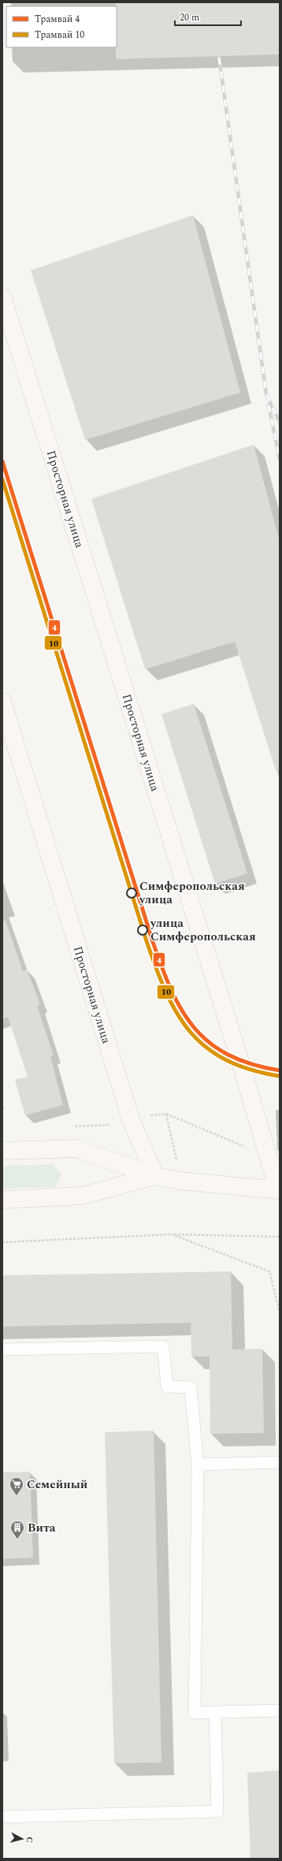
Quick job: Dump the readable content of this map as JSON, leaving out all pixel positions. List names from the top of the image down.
{
  "streets": {
    "street": ["Просторная улица"]
  },
  "places": {
    "other": ["Симферопольская улица", "улица Симферопольская"],
    "supermarket": ["Семейный"],
    "building": ["Вита"]
  },
  "lines": ["tram line 4", "tram line 10"],
  "legend": ["Трамвай 4", "Трамвай 10"],
  "scale_bar": "20 m",
  "north": "right"
}
